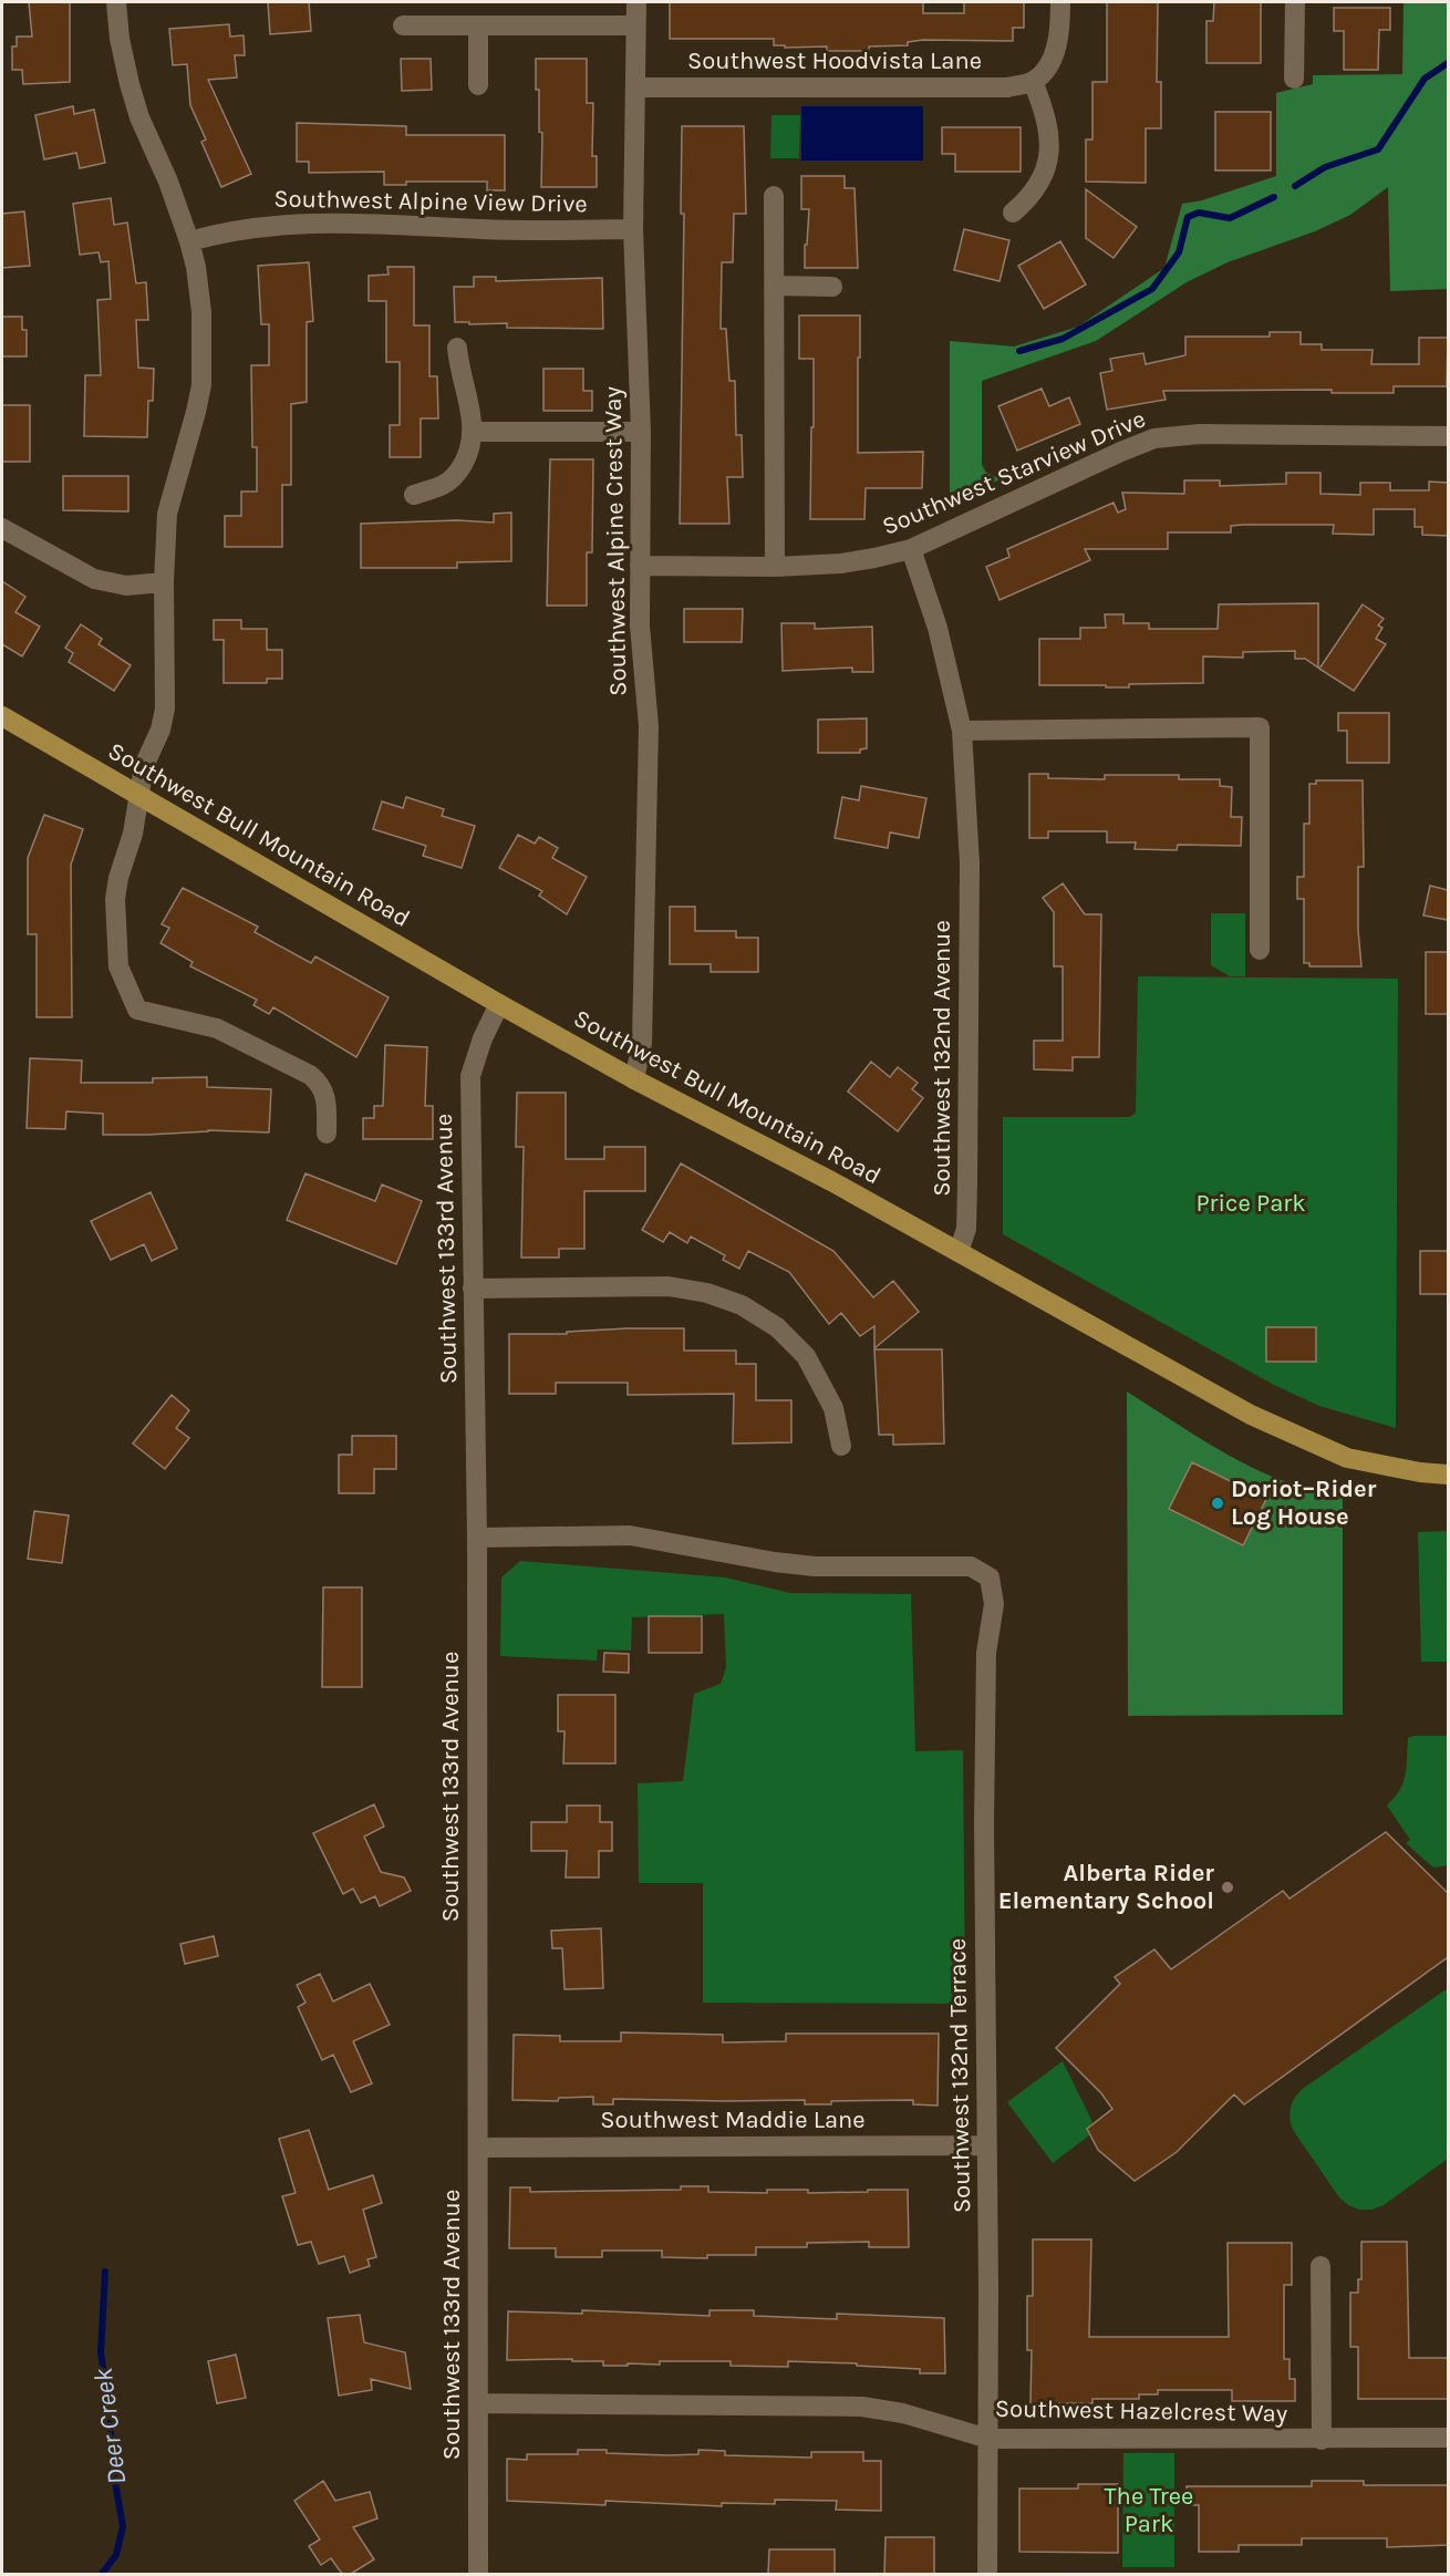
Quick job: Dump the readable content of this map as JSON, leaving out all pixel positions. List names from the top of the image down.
{
  "streets": {
    "main road": ["Southwest Bull Mountain Road"],
    "street": [
      "Southwest Hoodvista Lane",
      "Southwest Alpine View Drive",
      "Southwest Starview Drive",
      "Southwest Alpine Crest Way",
      "Southwest 132nd Avenue",
      "Southwest 133rd Avenue",
      "Southwest 132nd Terrace",
      "Southwest Maddie Lane",
      "Southwest Hazelcrest Way"
    ]
  },
  "crossings": [
    ["Southwest Hoodvista Lane", "Southwest Alpine Crest Way"],
    ["Southwest Alpine View Drive", "Southwest Alpine Crest Way"],
    ["Southwest Starview Drive", "Southwest Alpine Crest Way"],
    ["Southwest Starview Drive", "Southwest 132nd Avenue"],
    ["Southwest Alpine Crest Way", "Southwest Bull Mountain Road"],
    ["Southwest Bull Mountain Road", "Southwest 132nd Avenue"],
    ["Southwest Bull Mountain Road", "Southwest 133rd Avenue"],
    ["Southwest 133rd Avenue", "Southwest 132nd Terrace"],
    ["Southwest 133rd Avenue", "Southwest Maddie Lane"],
    ["Southwest 133rd Avenue", "Southwest Hazelcrest Way"],
    ["Southwest 132nd Terrace", "Southwest Maddie Lane"],
    ["Southwest 132nd Terrace", "Southwest Hazelcrest Way"]
  ],
  "water": ["Deer Creek"],
  "parks": ["Price Park", "The Tree Park"],
  "places": ["Doriot–Rider Log House", "Alberta Rider Elementary School"]
}
